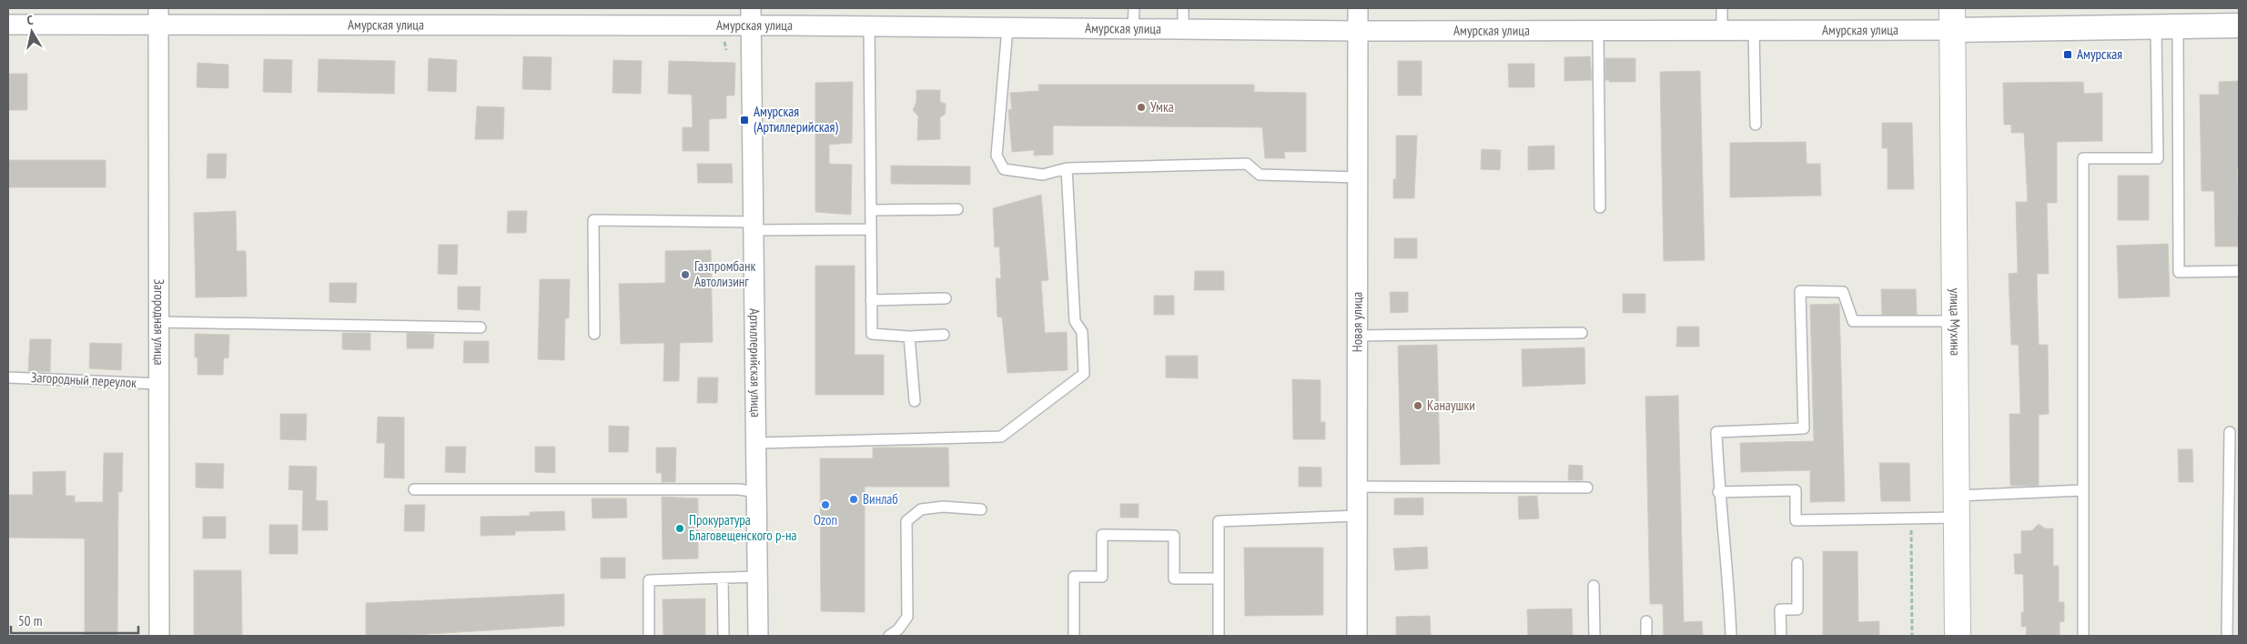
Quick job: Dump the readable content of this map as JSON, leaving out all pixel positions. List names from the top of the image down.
{
  "streets": {
    "main road": ["улица Мухина"],
    "street": [
      "Амурская улица",
      "Загородная улица",
      "Новая улица",
      "Артиллерийская улица"
    ],
    "lane": ["Загородный переулок"]
  },
  "crossings": [
    ["Амурская улица", "Загородная улица"],
    ["Амурская улица", "Новая улица"],
    ["Амурская улица", "улица Мухина"],
    ["Амурская улица", "Артиллерийская улица"],
    ["Загородная улица", "Загородный переулок"]
  ],
  "places": {
    "transit": ["Амурская", "Амурская (Артиллерийская)"],
    "other": [
      "Умка",
      "Газпромбанк Автолизинг",
      "Канаушки",
      "Винлаб",
      "Ozon",
      "Прокуратура Благовещенского р-на"
    ]
  },
  "scale_bar": "50 m",
  "north": "top"
}
